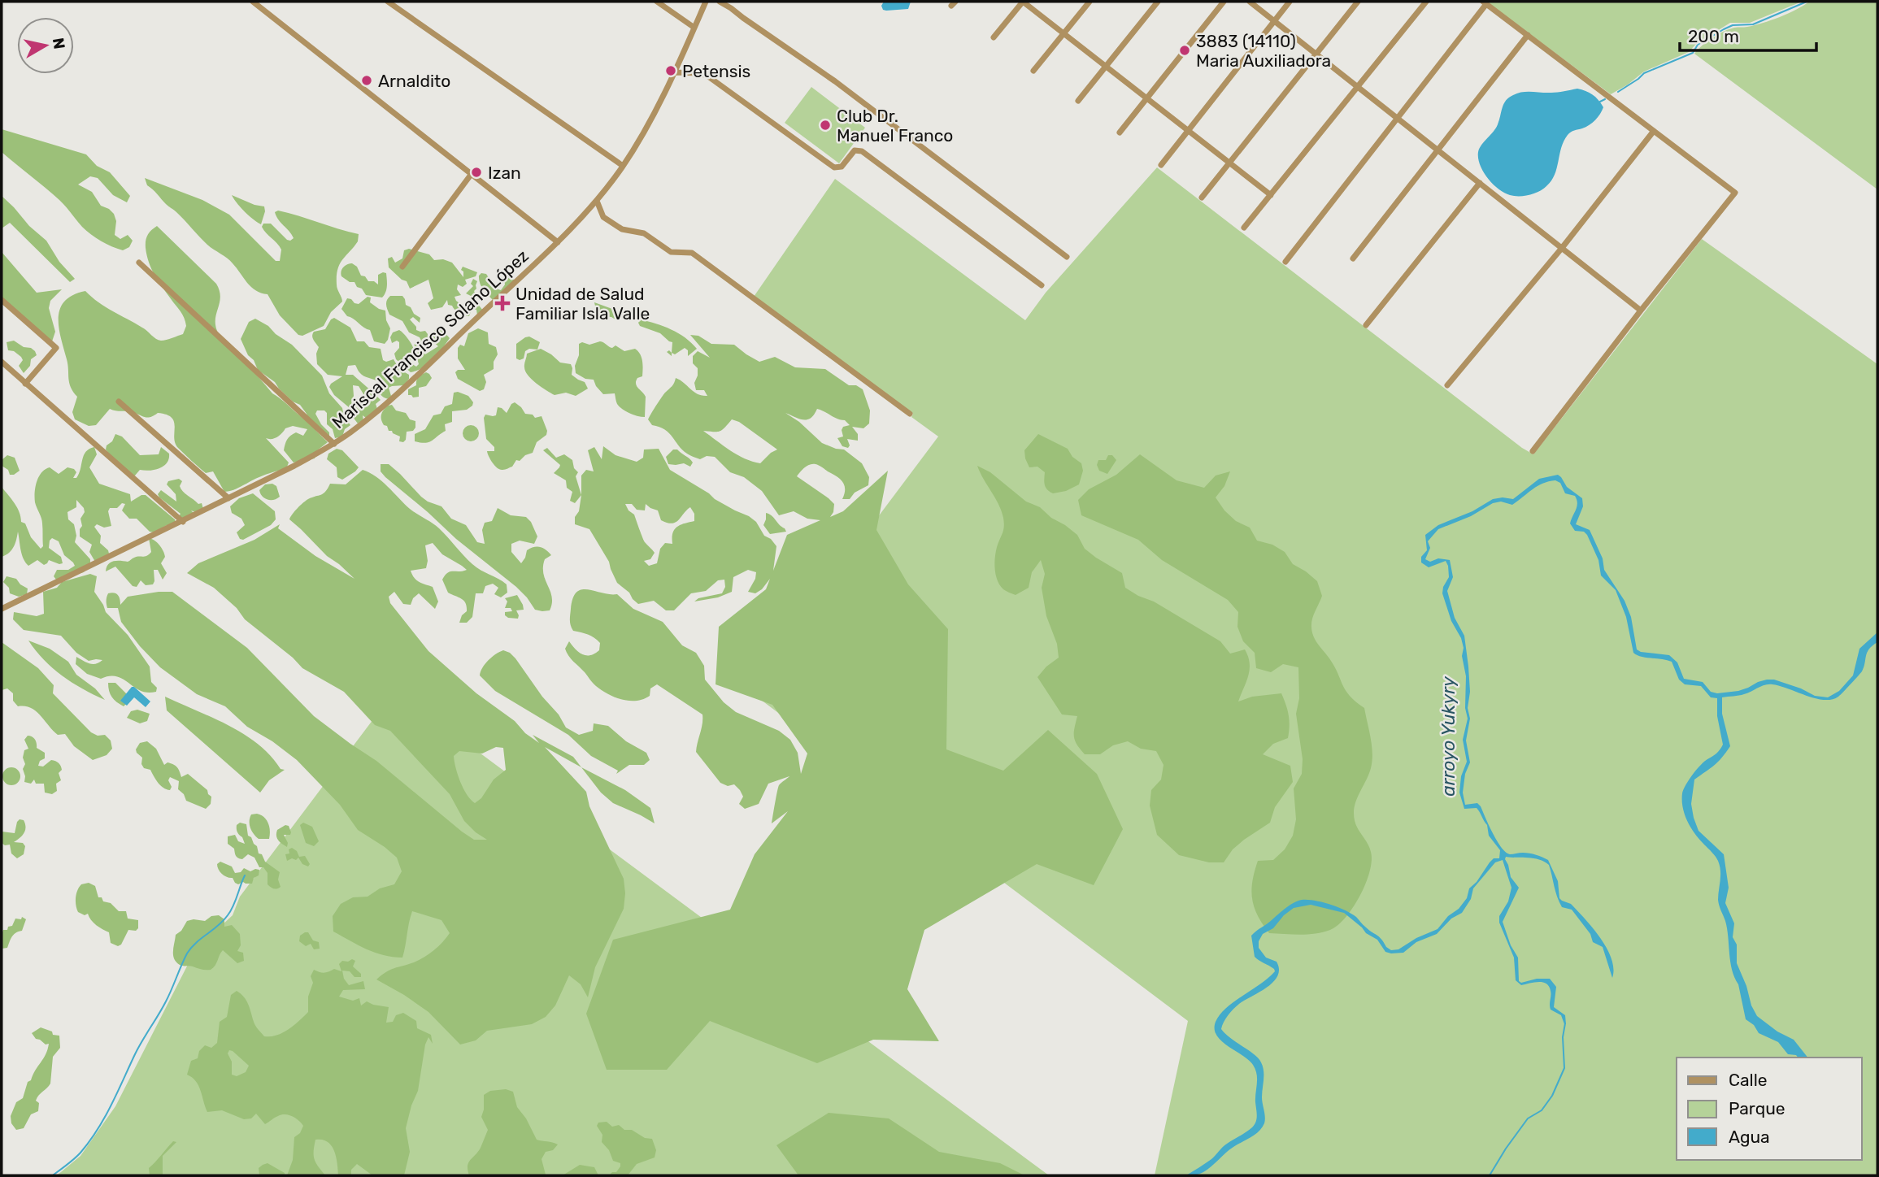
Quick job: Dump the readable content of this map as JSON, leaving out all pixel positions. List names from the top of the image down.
{
  "streets": {
    "street": ["Mariscal Francisco Solano López"]
  },
  "water": ["arroyo Yukyry"],
  "places": {
    "other": [
      "3883 (14110) Maria Auxiliadora",
      "Petensis",
      "Arnaldito",
      "Club Dr. Manuel Franco",
      "Izan"
    ],
    "health": ["Unidad de Salud Familiar Isla Valle"]
  },
  "legend": ["Calle", "Parque", "Agua"],
  "scale_bar": "200 m",
  "north": "right"
}
